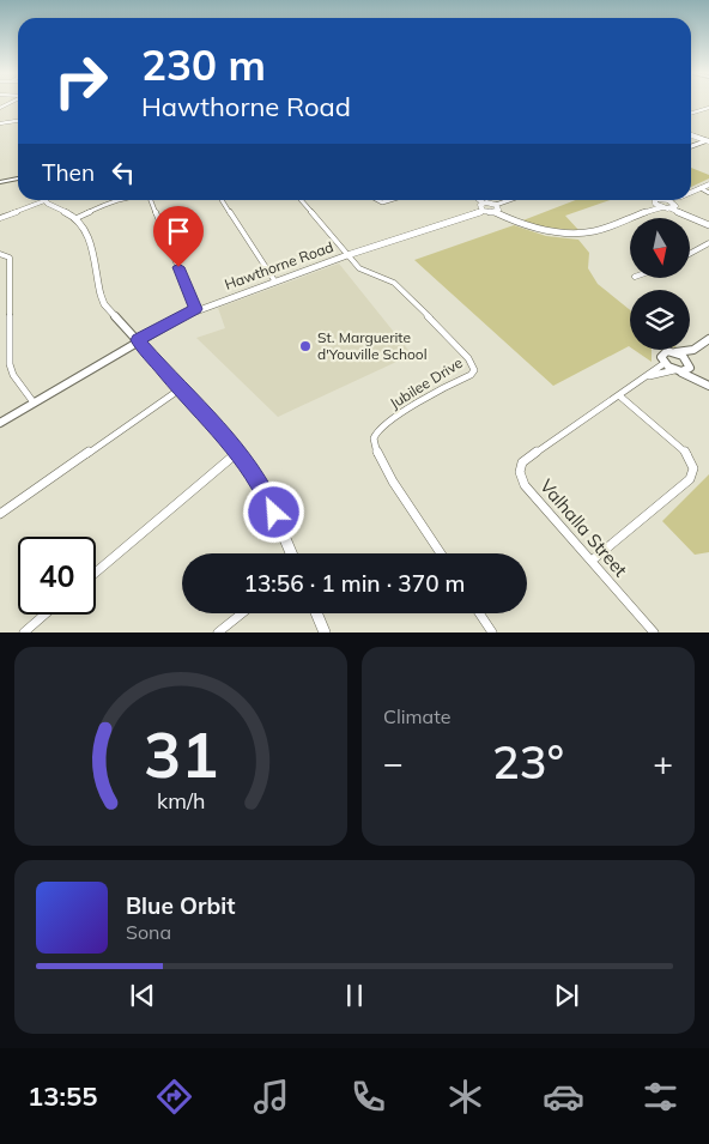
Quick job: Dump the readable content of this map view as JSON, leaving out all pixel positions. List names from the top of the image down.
{
  "streets": {
    "street": ["Hawthorne Road", "Jubilee Drive", "Valhalla Street"]
  },
  "crossings": [
    ["Hawthorne Road", "Jubilee Drive"]
  ],
  "places": ["St. Marguerite d'Youville School"],
  "north": "bottom",
  "page": {
    "turn": ["230 m", "Hawthorne Road"],
    "then": "Then",
    "limit": "40",
    "trip": "13:56 · 1 min · 370 m",
    "tile": "Climate",
    "heat": ["−", "23°", "+"],
    "song": ["Blue Orbit", "Sona"],
    "tabs": "13:55",
    "gauge": ["31", "km/h"]
  }
}
